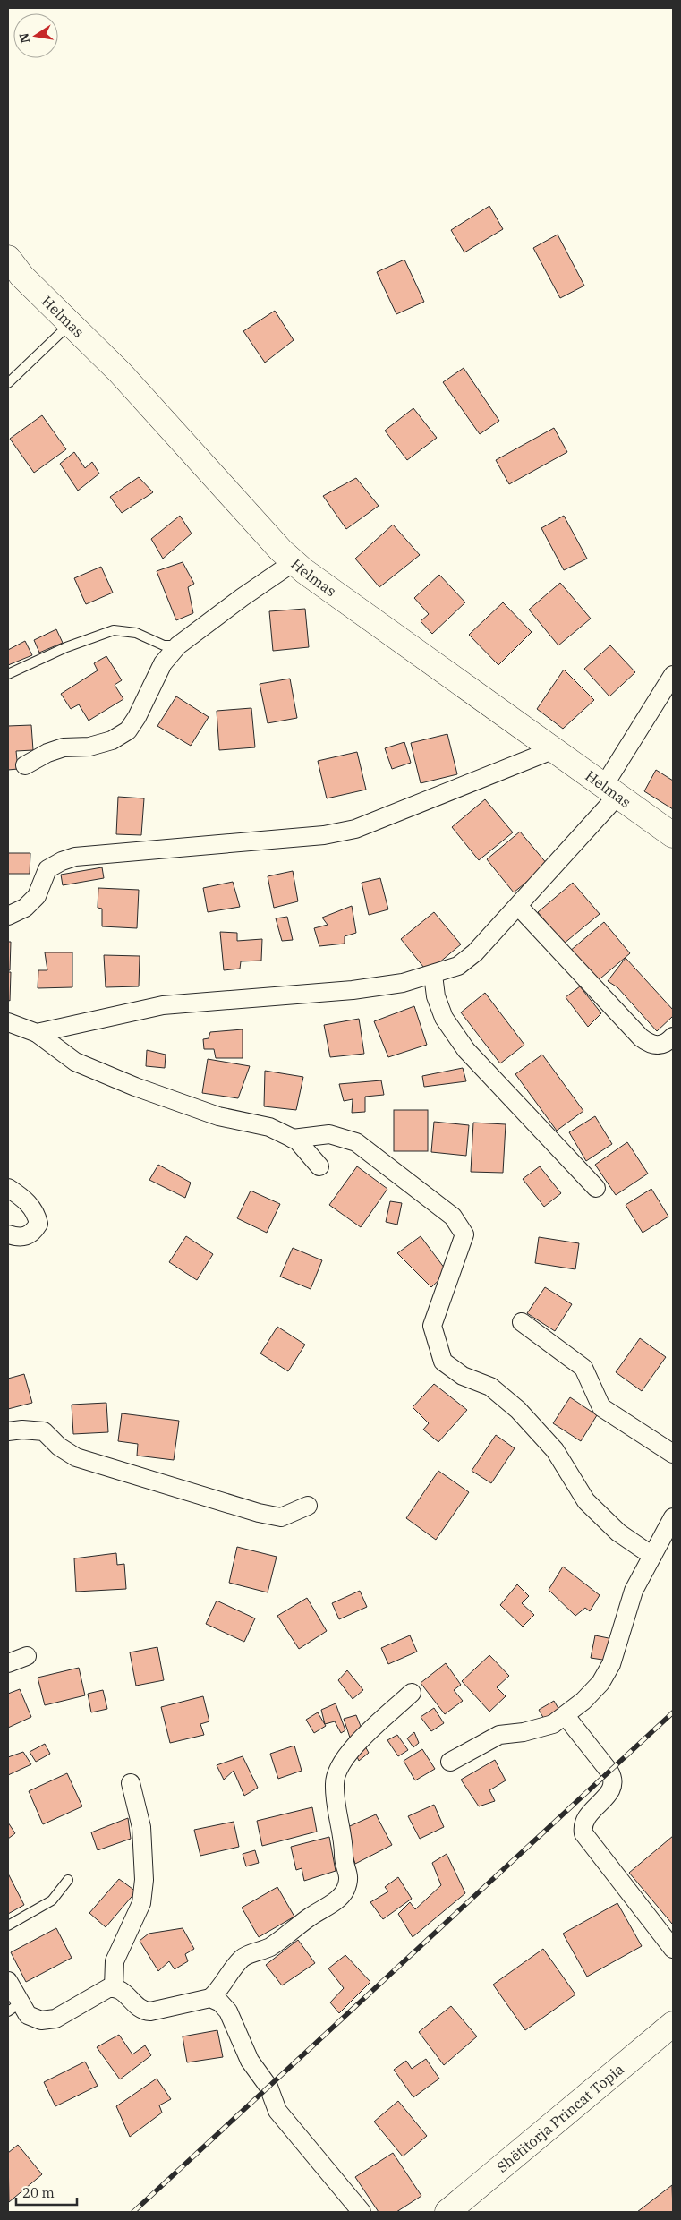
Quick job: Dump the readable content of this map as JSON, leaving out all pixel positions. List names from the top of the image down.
{
  "streets": {
    "street": ["Helmas", "Shëtitorja Princat Topia"]
  },
  "scale_bar": "20 m",
  "north": "left"
}
